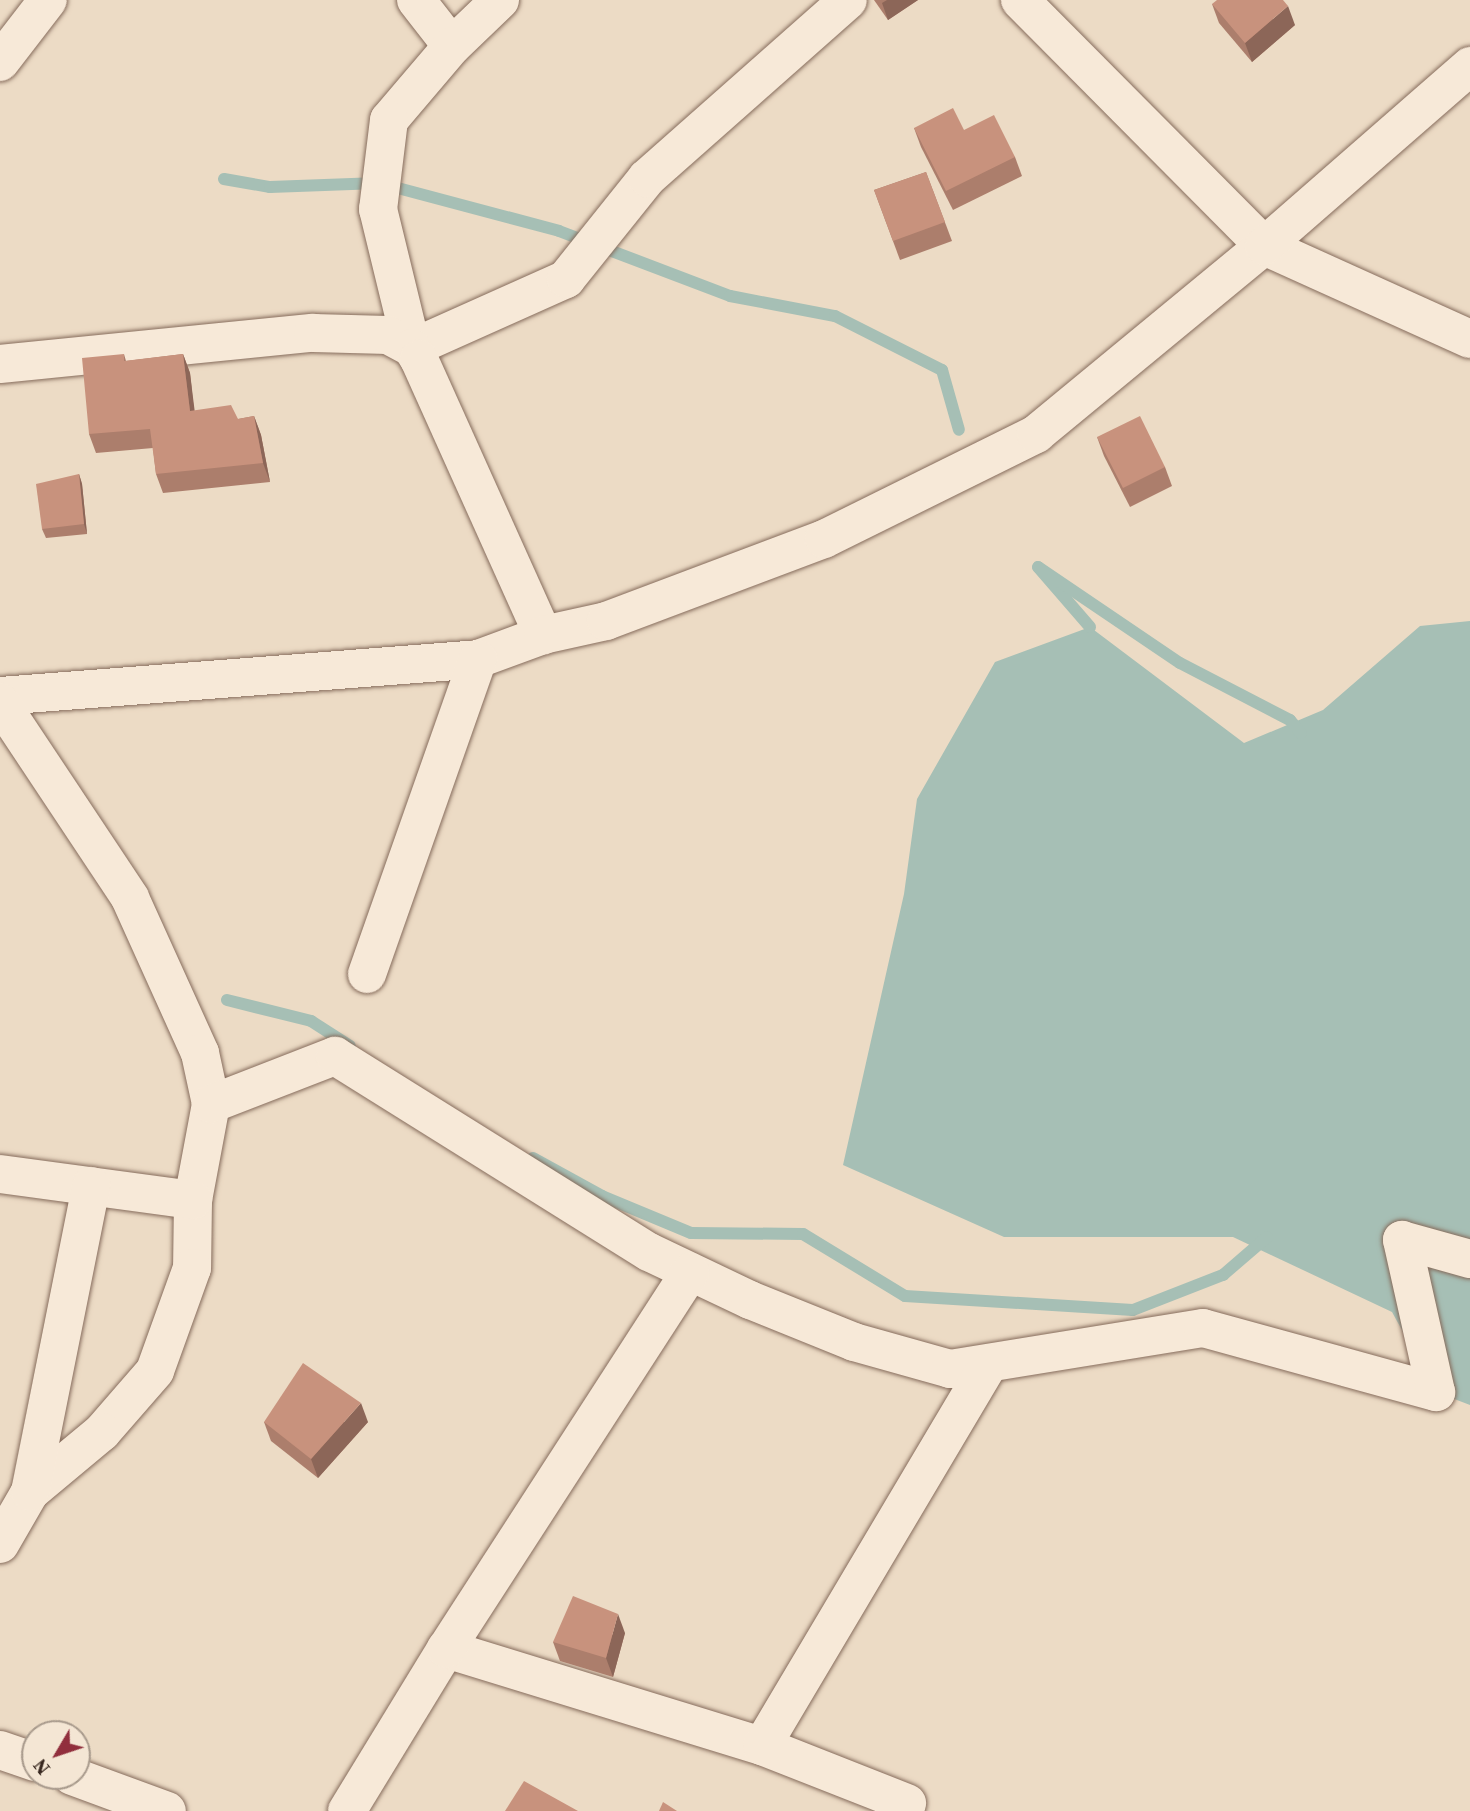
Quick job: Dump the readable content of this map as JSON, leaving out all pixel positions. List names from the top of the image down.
{
  "north": "bottom left"
}
